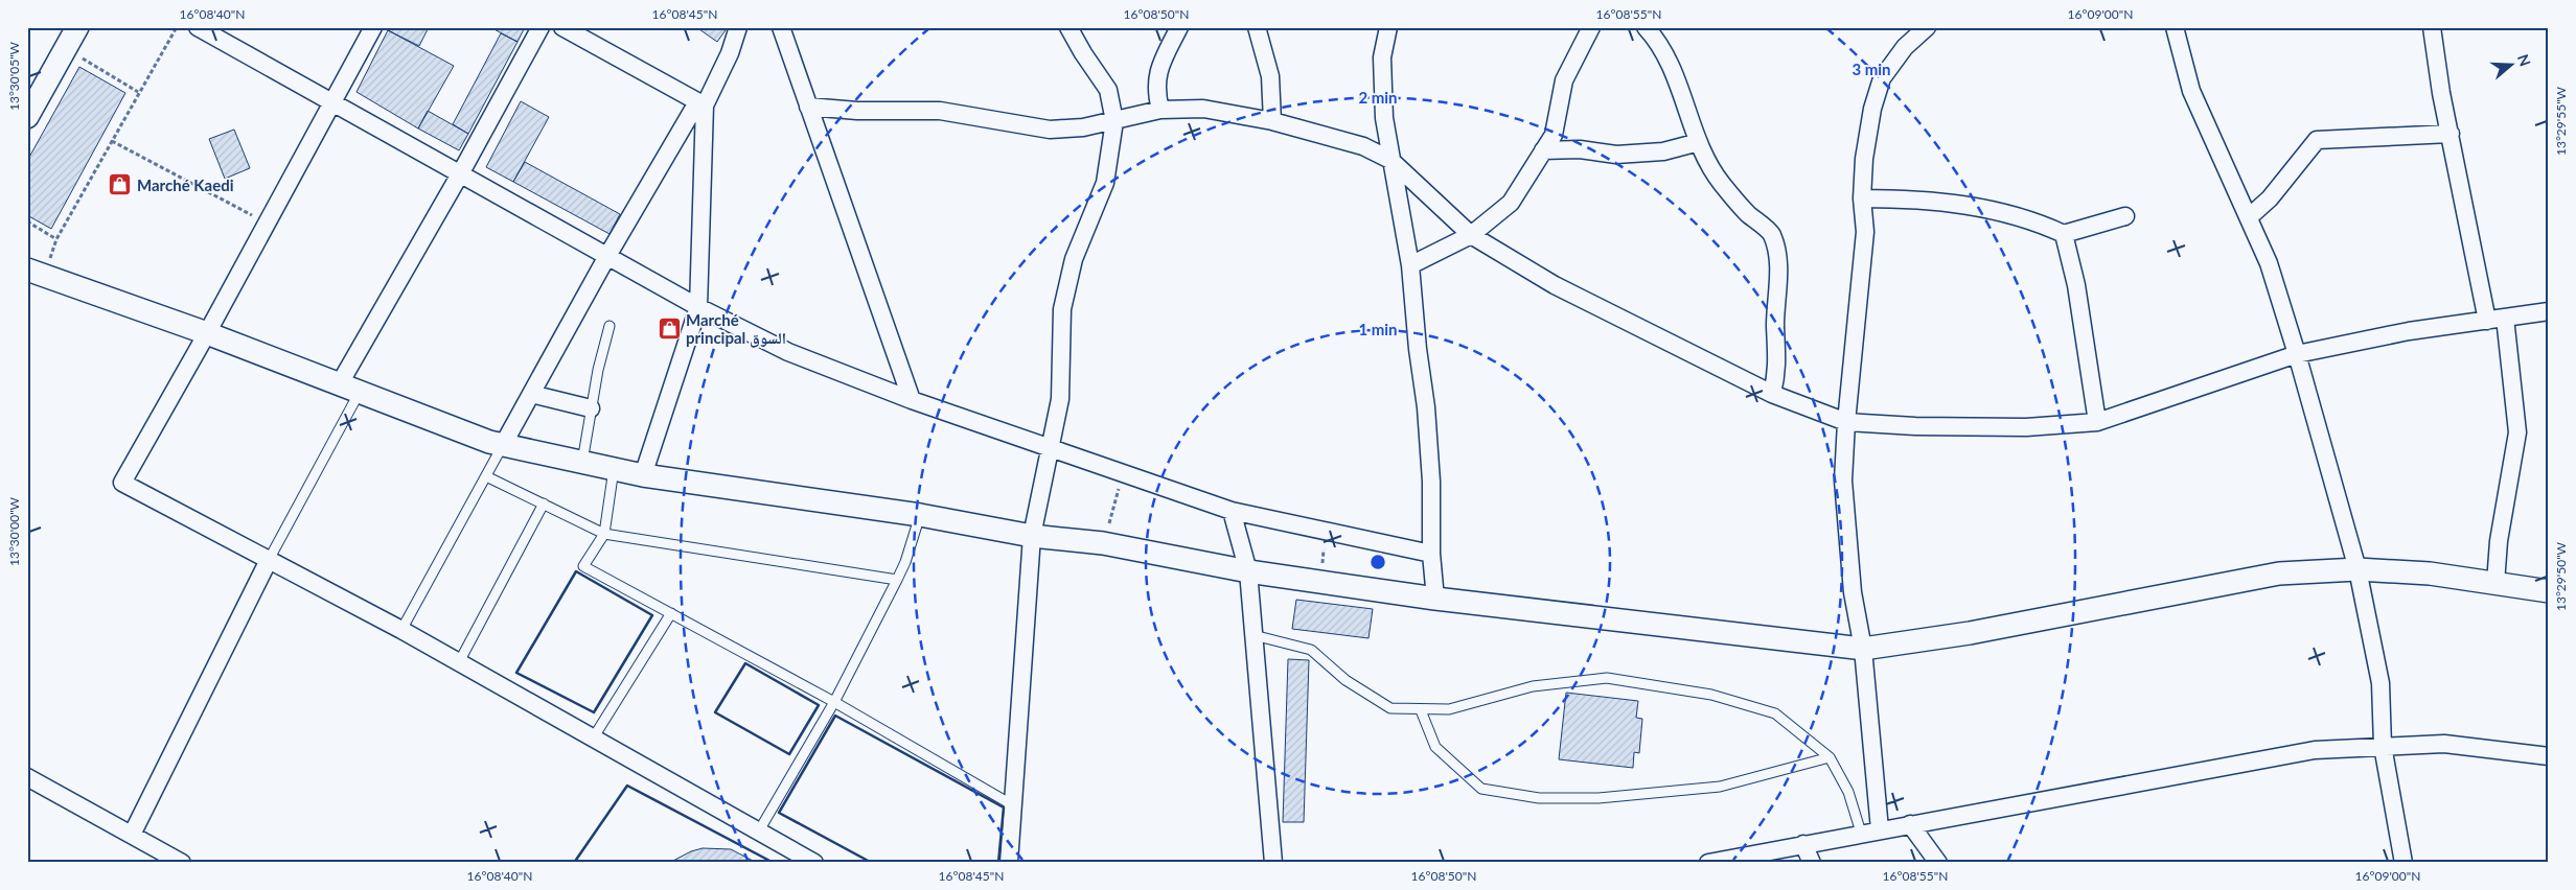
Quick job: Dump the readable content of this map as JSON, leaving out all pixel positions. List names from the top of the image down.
{
  "places": {
    "shop": ["Marché Kaedi", "Marché principal السوق"]
  },
  "north": "right",
  "coordinates": [
    "16°08'40\"N",
    "16°08'45\"N",
    "16°08'50\"N",
    "16°08'55\"N",
    "16°09'00\"N",
    "13°30'05\"W",
    "13°29'55\"W",
    "13°30'00\"W",
    "13°29'50\"W"
  ],
  "rings": ["3 min", "2 min", "1 min"]
}
